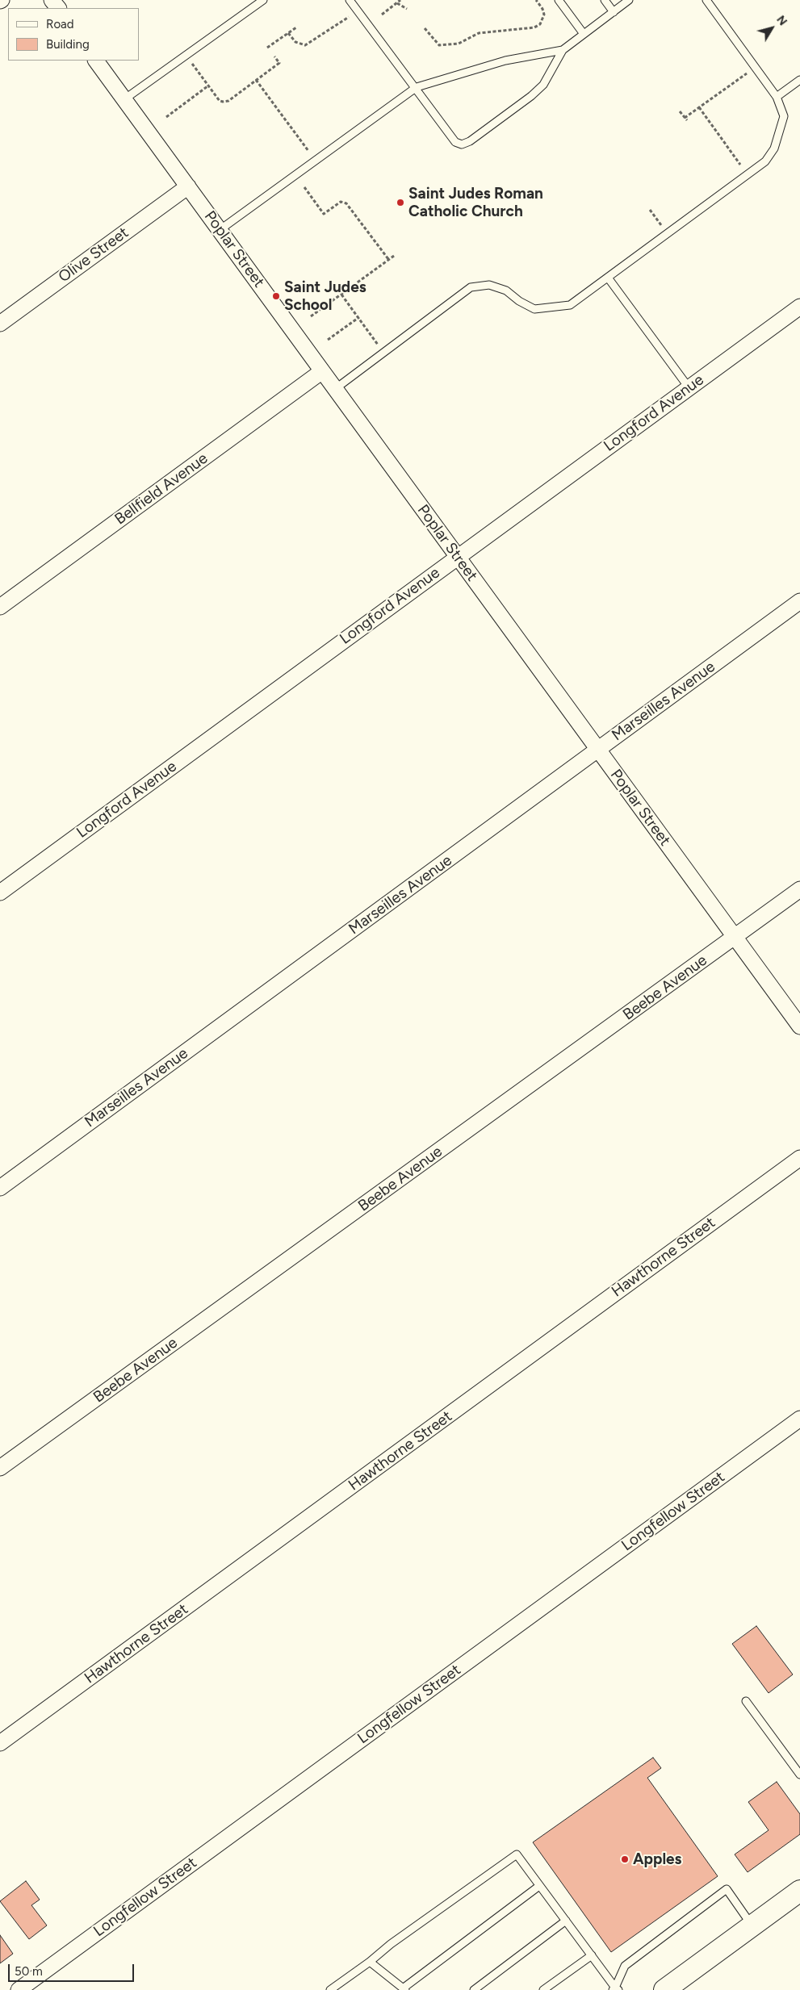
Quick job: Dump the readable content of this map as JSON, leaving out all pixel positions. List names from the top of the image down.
{
  "streets": {
    "street": [
      "Poplar Street",
      "Olive Street",
      "Longford Avenue",
      "Bellfield Avenue",
      "Marseilles Avenue",
      "Beebe Avenue",
      "Hawthorne Street",
      "Longfellow Street"
    ]
  },
  "crossings": [
    ["Poplar Street", "Olive Street"],
    ["Poplar Street", "Longford Avenue"],
    ["Poplar Street", "Bellfield Avenue"],
    ["Poplar Street", "Marseilles Avenue"],
    ["Poplar Street", "Beebe Avenue"]
  ],
  "places": ["Saint Judes Roman Catholic Church", "Saint Judes School", "Apples"],
  "legend": ["Road", "Building"],
  "scale_bar": "50 m",
  "north": "top right"
}
